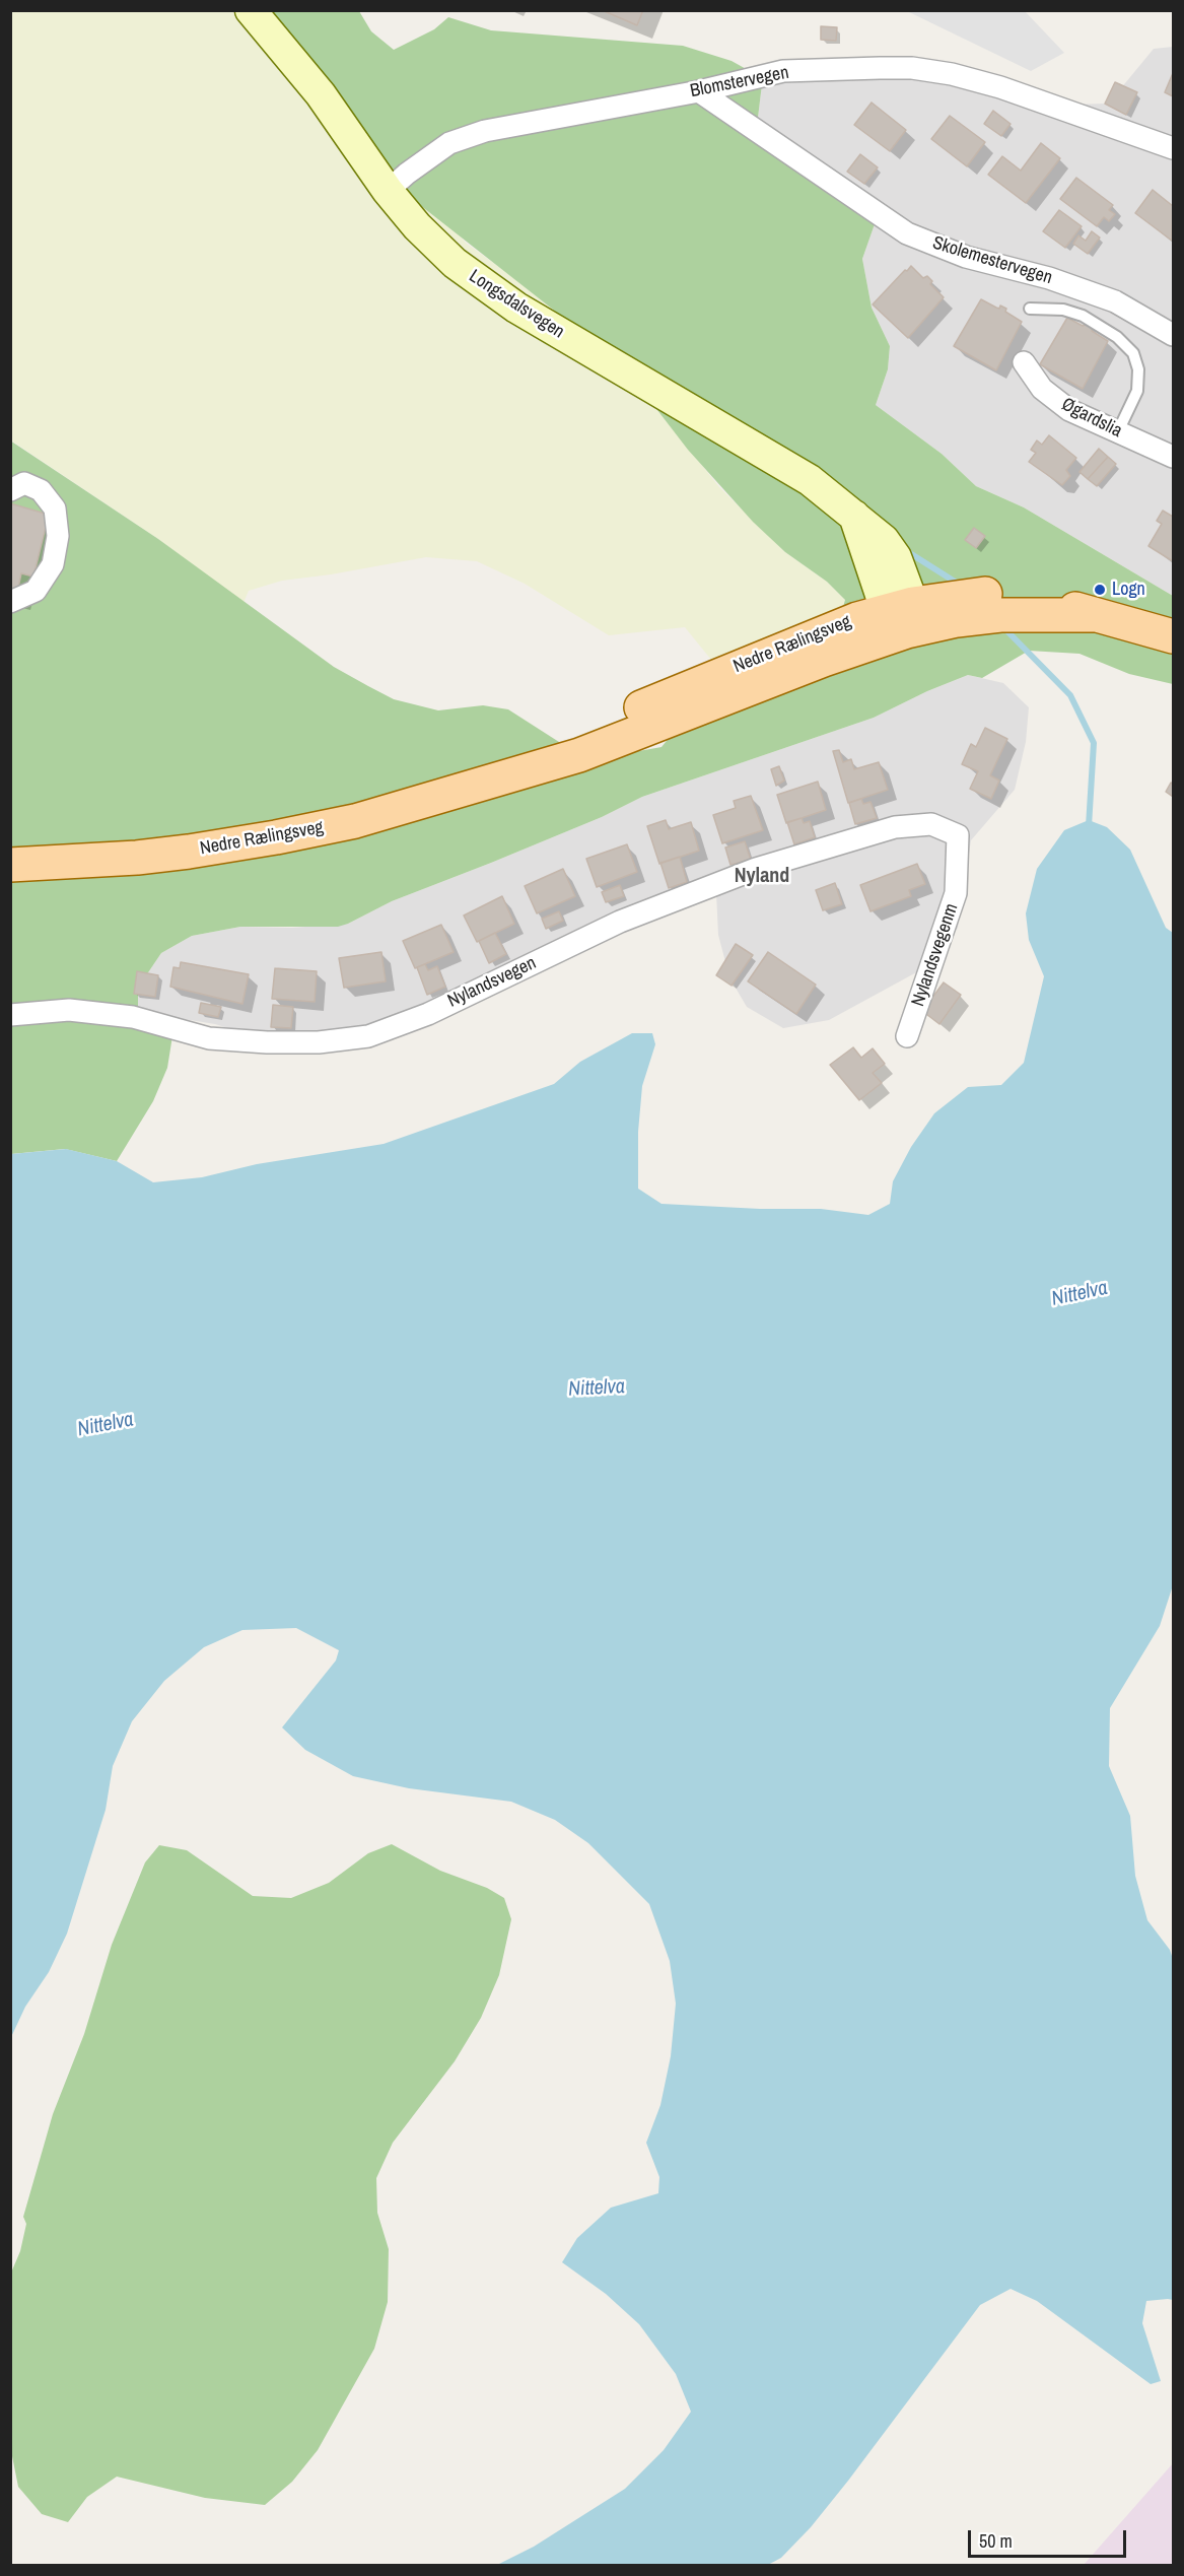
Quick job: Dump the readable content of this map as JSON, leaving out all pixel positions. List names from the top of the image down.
{
  "streets": {
    "main road": ["Longsdalsvegen", "Nedre Rælingsveg"],
    "street": [
      "Blomstervegen",
      "Skolemestervegen",
      "Øgardslia",
      "Nylandsvegenm",
      "Nylandsvegen"
    ]
  },
  "crossings": [
    ["Blomstervegen", "Skolemestervegen"],
    ["Blomstervegen", "Longsdalsvegen"],
    ["Longsdalsvegen", "Nedre Rælingsveg"],
    ["Nylandsvegenm", "Nylandsvegen"]
  ],
  "districts": ["Nyland"],
  "water": ["Nittelva"],
  "places": ["Logn"],
  "scale_bar": "50 m"
}
